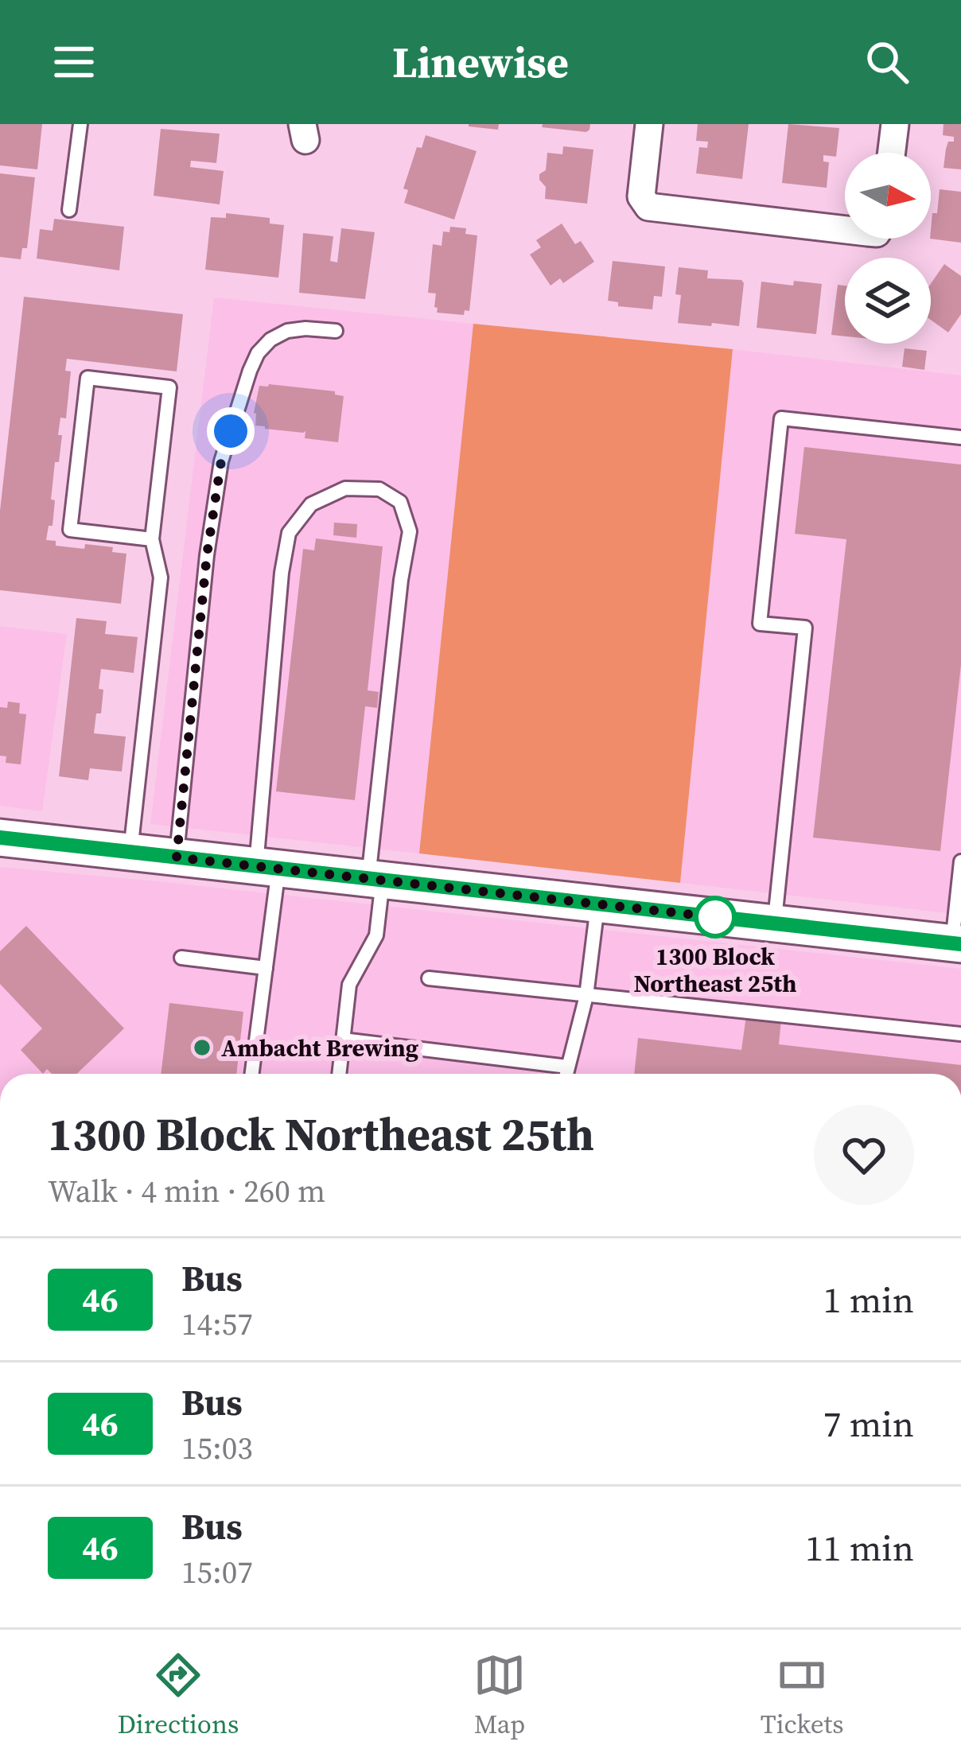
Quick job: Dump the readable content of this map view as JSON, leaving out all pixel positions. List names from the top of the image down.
{
  "places": ["1300 Block Northeast 25th", "Ambacht Brewing"],
  "lines": ["bus line 46"],
  "north": "right",
  "page": {
    "header": "Linewise",
    "heading": ["1300 Block Northeast 25th", "Walk · 4 min · 260 m"],
    "list": [
      {
        "mark": "46",
        "name": "Bus",
        "note": "14:57",
        "value": "1 min"
      },
      {
        "mark": "46",
        "name": "Bus",
        "note": "15:03",
        "value": "7 min"
      },
      {
        "mark": "46",
        "name": "Bus",
        "note": "15:07",
        "value": "11 min"
      }
    ],
    "tabs": ["Directions", "Map", "Tickets"]
  }
}
